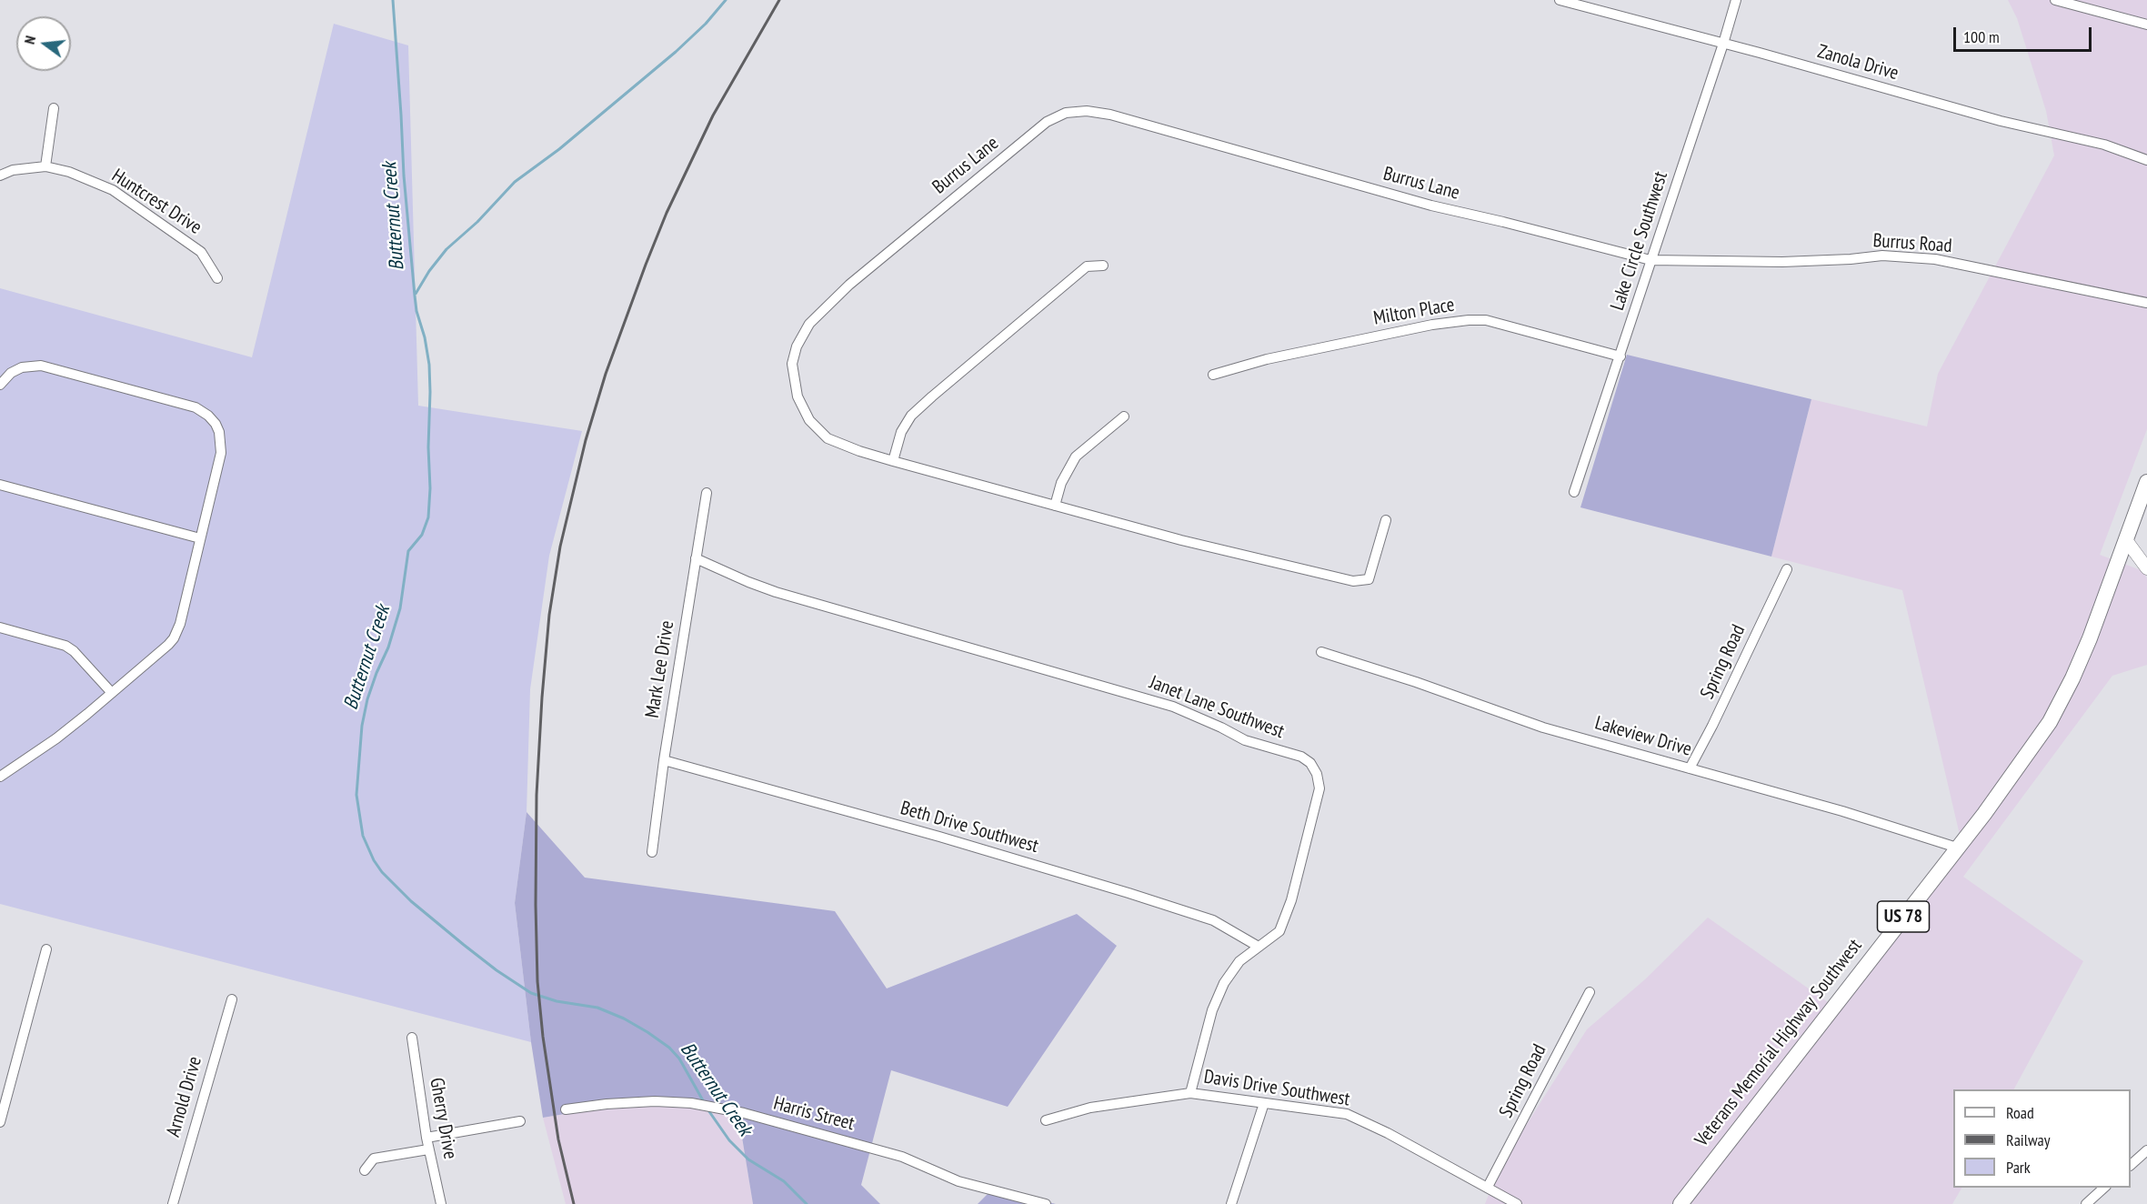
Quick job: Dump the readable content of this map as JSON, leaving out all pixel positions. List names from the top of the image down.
{
  "streets": {
    "main road": ["US 78", "Veterans Memorial Highway Southwest"],
    "street": [
      "Zanola Drive",
      "Burrus Lane",
      "Huntcrest Drive",
      "Lake Circle Southwest",
      "Burrus Road",
      "Milton Place",
      "Spring Road",
      "Mark Lee Drive",
      "Janet Lane Southwest",
      "Lakeview Drive",
      "Beth Drive Southwest",
      "Davis Drive Southwest",
      "Arnold Drive",
      "Harris Street",
      "Gherry Drive"
    ]
  },
  "crossings": [
    ["Zanola Drive", "Lake Circle Southwest"],
    ["Burrus Lane", "Lake Circle Southwest"],
    ["Burrus Lane", "Burrus Road"],
    ["Lake Circle Southwest", "Milton Place"],
    ["Spring Road", "Lakeview Drive"],
    ["Spring Road", "Davis Drive Southwest"],
    ["Mark Lee Drive", "Janet Lane Southwest"],
    ["Mark Lee Drive", "Beth Drive Southwest"],
    ["Janet Lane Southwest", "Beth Drive Southwest"],
    ["Janet Lane Southwest", "Davis Drive Southwest"],
    ["Lakeview Drive", "Veterans Memorial Highway Southwest"]
  ],
  "water": ["Butternut Creek"],
  "legend": ["Road", "Railway", "Park"],
  "scale_bar": "100 m",
  "north": "left"
}
